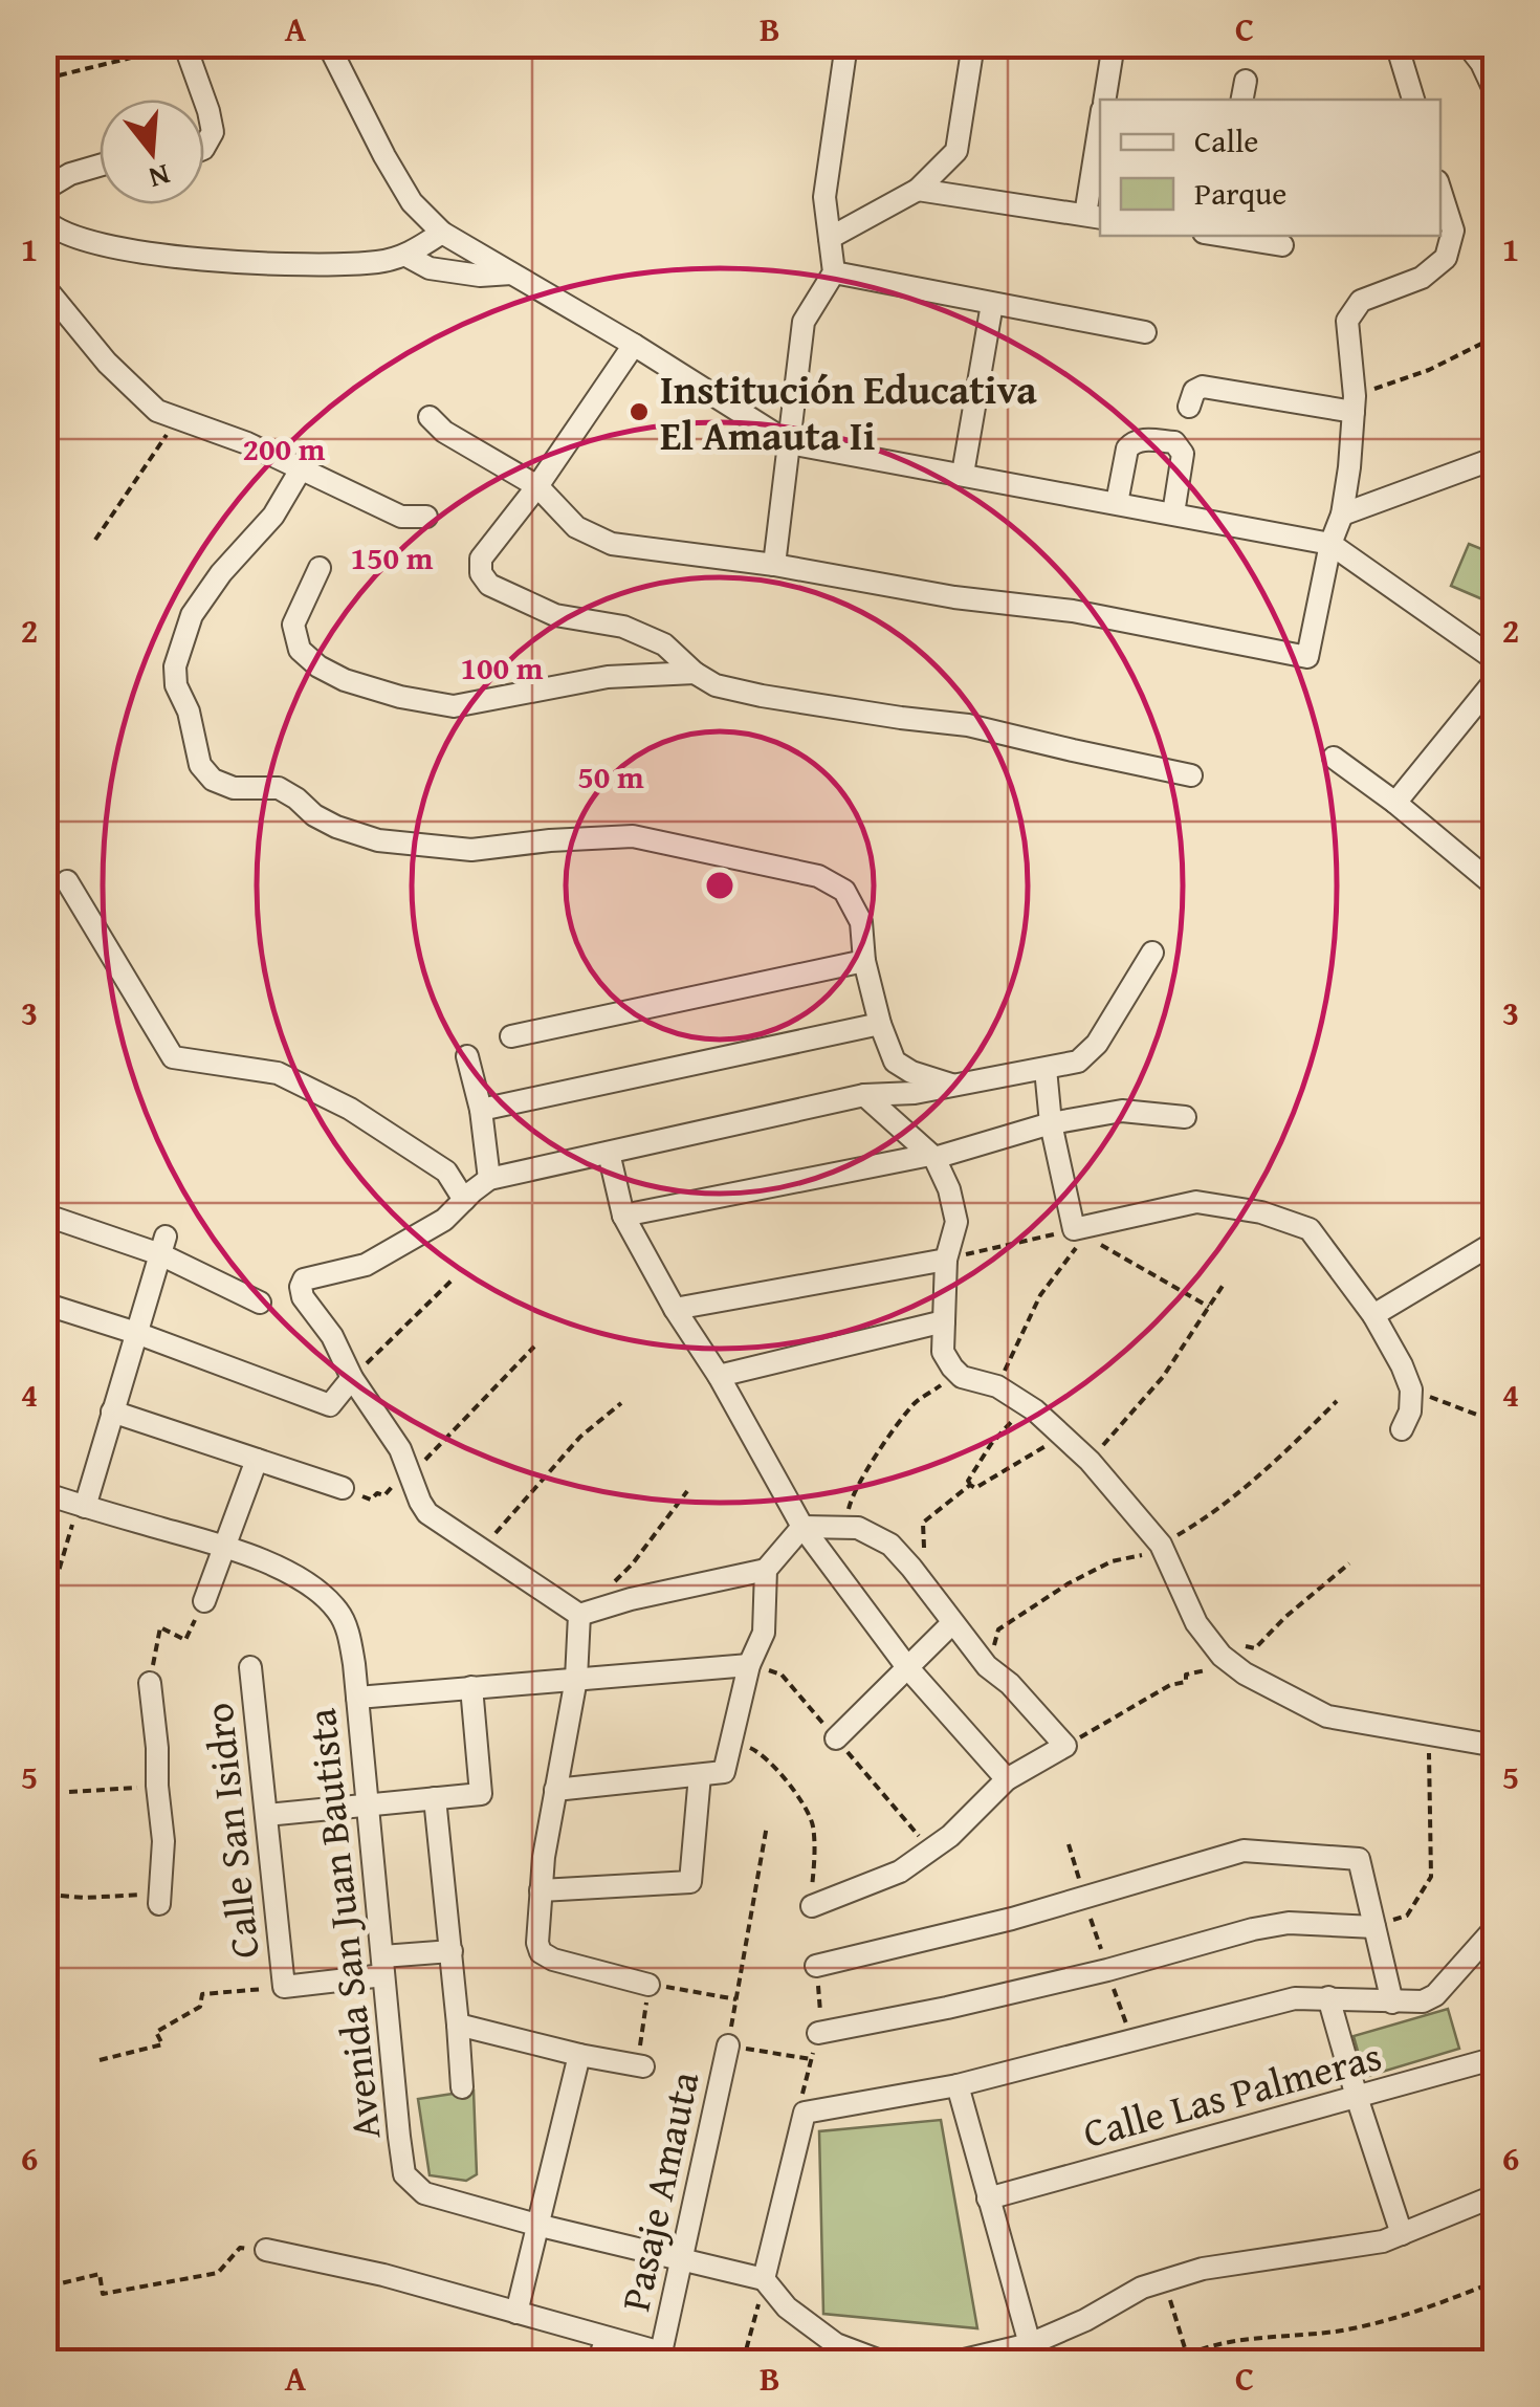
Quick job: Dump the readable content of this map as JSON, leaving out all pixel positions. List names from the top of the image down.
{
  "streets": {
    "street": [
      "Calle San Isidro",
      "Avenida San Juan Bautista",
      "Calle Las Palmeras",
      "Pasaje Amauta"
    ]
  },
  "crossings": [
    ["Avenida San Juan Bautista", "Pasaje Amauta"]
  ],
  "places": ["Institución Educativa El Amauta Ii"],
  "legend": ["Calle", "Parque"],
  "north": "bottom",
  "grid": {
    "columns": ["A", "B", "C"],
    "rows": [
      "1",
      "2",
      "3",
      "4",
      "5",
      "6"
    ]
  },
  "rings": [
    "200 m",
    "150 m",
    "100 m",
    "50 m"
  ]
}
